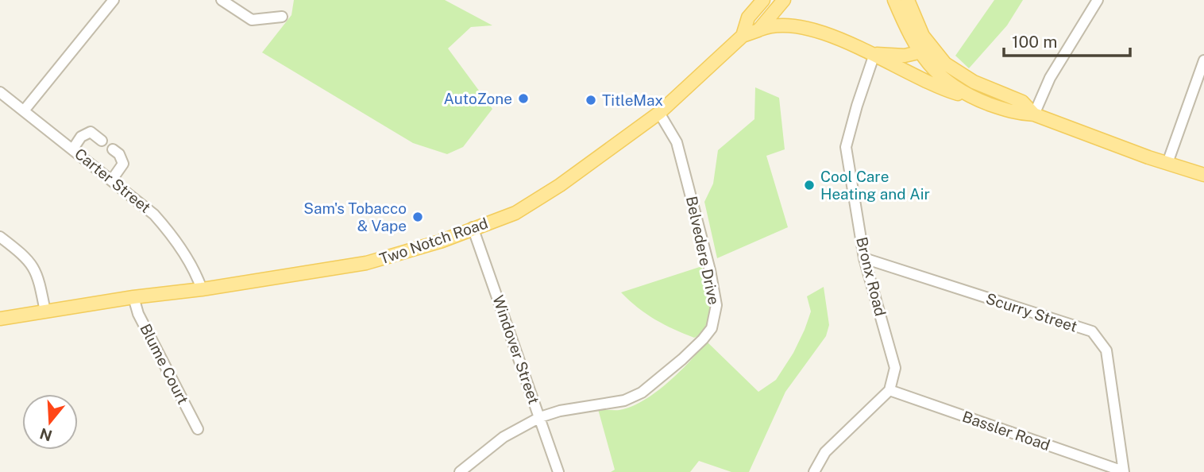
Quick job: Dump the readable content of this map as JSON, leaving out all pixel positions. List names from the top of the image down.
{
  "streets": {
    "main road": ["Two Notch Road"],
    "street": [
      "Carter Street",
      "Belvedere Drive",
      "Bronx Road",
      "Scurry Street",
      "Windover Street",
      "Blume Court",
      "Bassler Road"
    ]
  },
  "crossings": [
    ["Carter Street", "Two Notch Road"],
    ["Two Notch Road", "Belvedere Drive"],
    ["Two Notch Road", "Windover Street"],
    ["Two Notch Road", "Blume Court"],
    ["Belvedere Drive", "Windover Street"],
    ["Bronx Road", "Scurry Street"],
    ["Bronx Road", "Bassler Road"],
    ["Scurry Street", "Bassler Road"]
  ],
  "places": [
    "AutoZone",
    "TitleMax",
    "Cool Care Heating and Air",
    "Sam's Tobacco & Vape"
  ],
  "scale_bar": "100 m",
  "north": "bottom"
}
